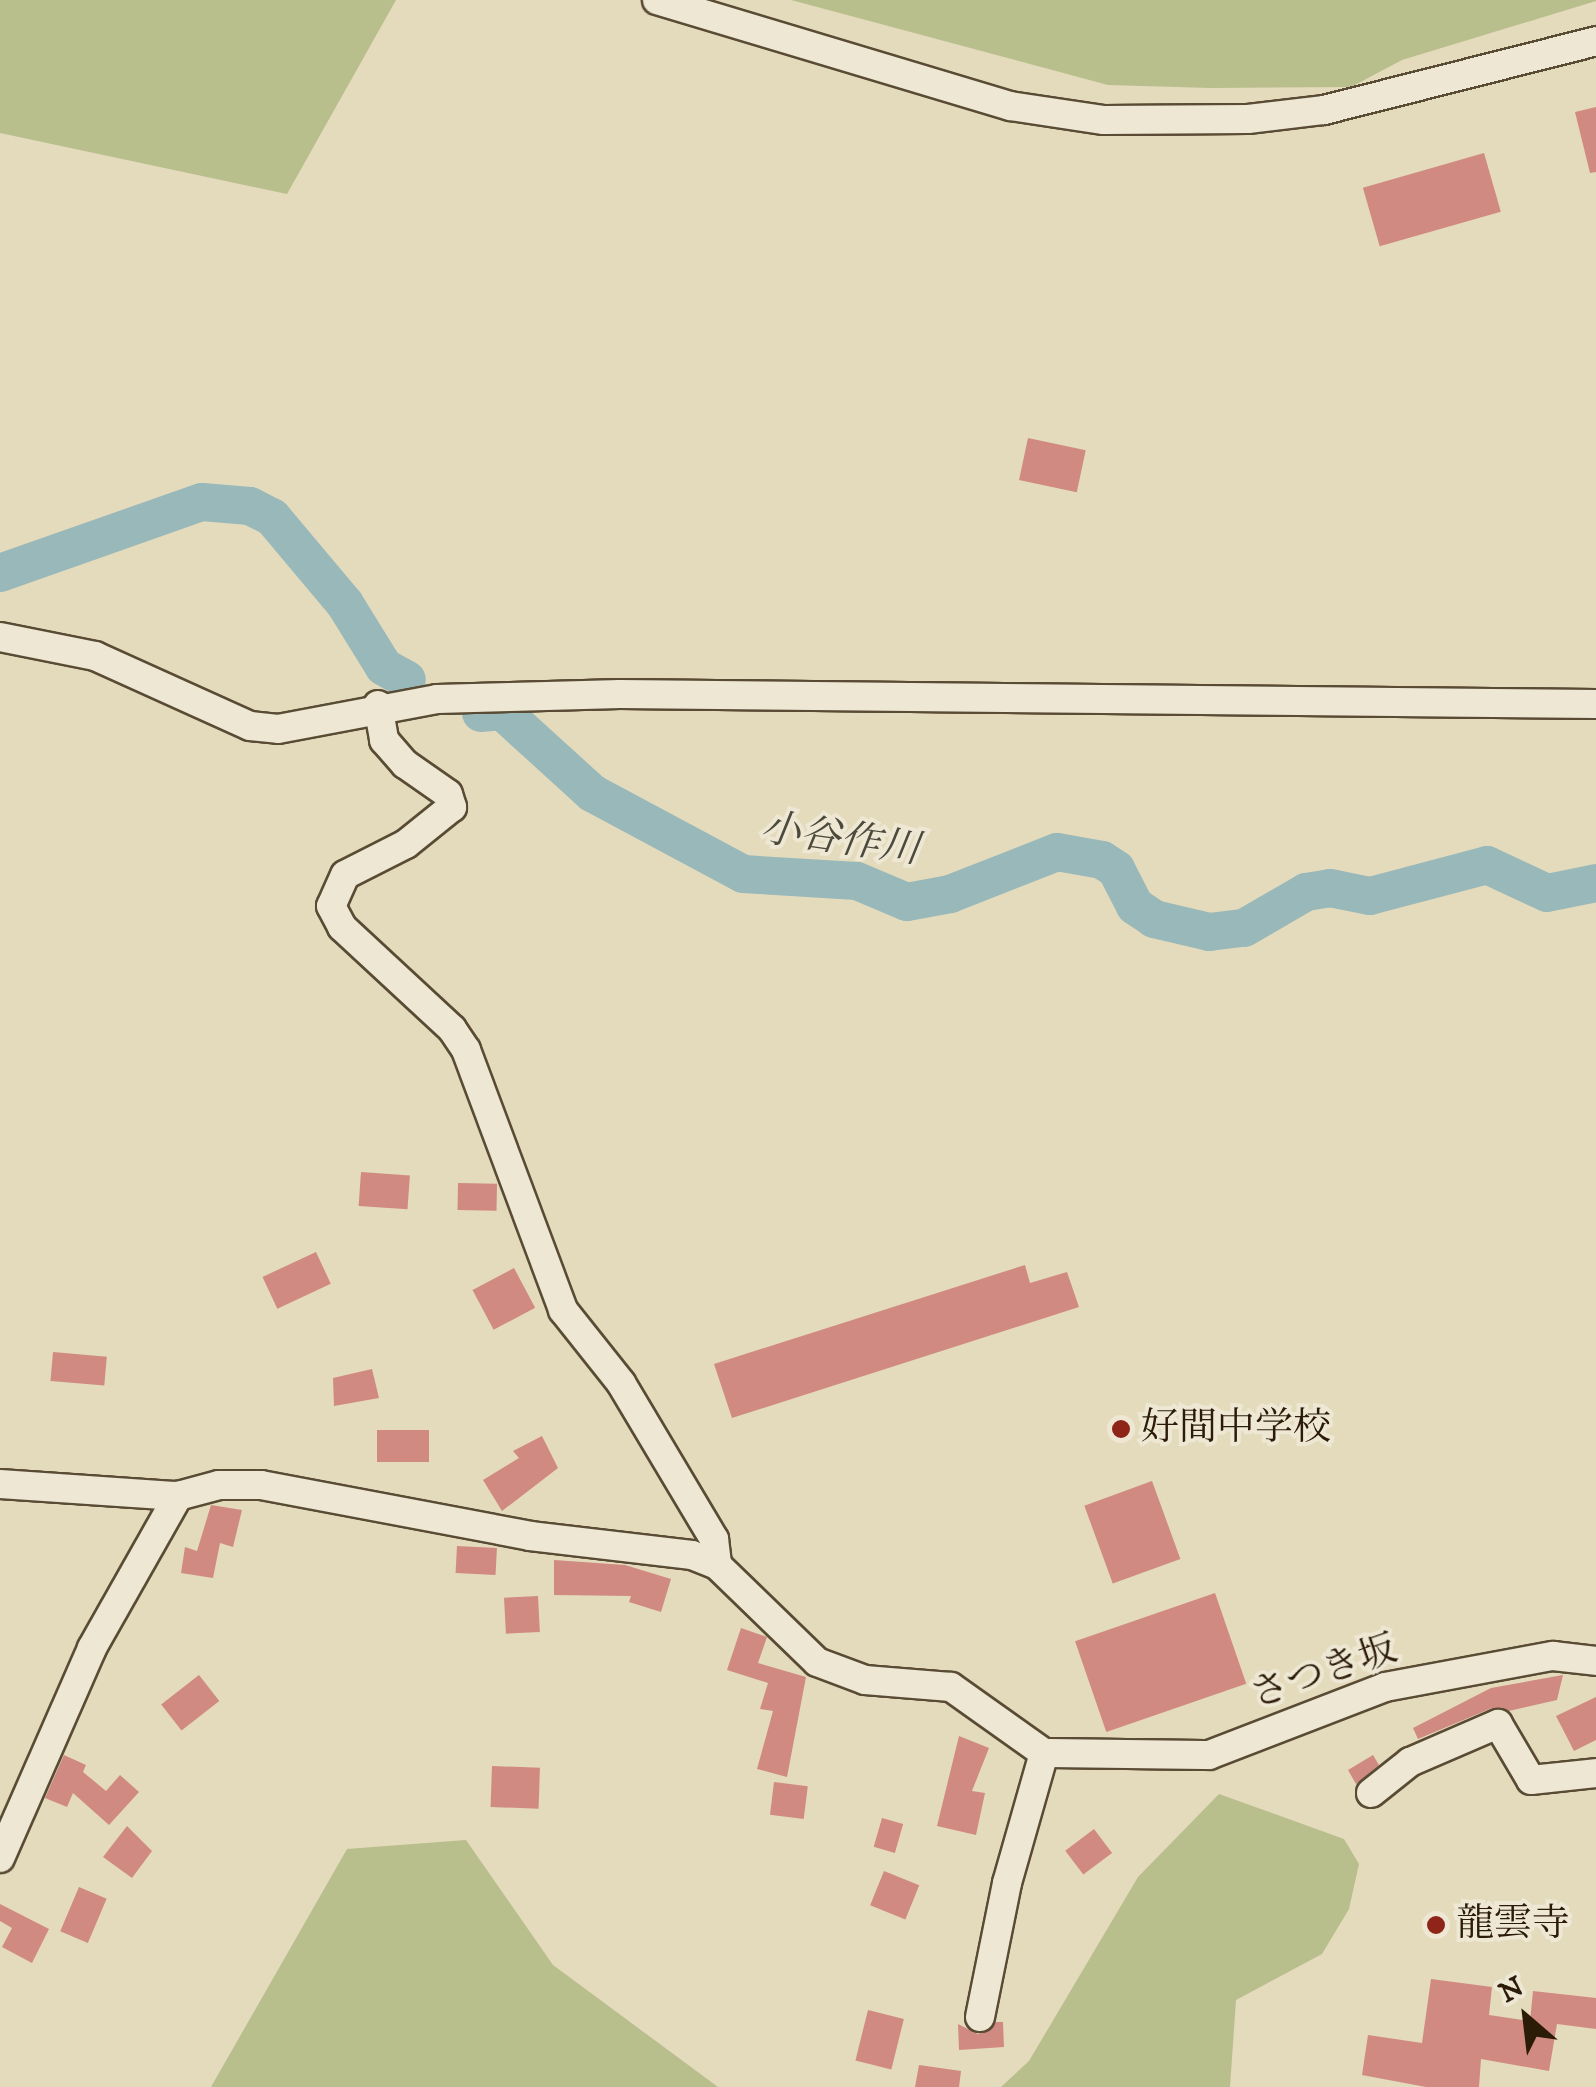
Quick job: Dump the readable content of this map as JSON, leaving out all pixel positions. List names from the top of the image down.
{
  "streets": {
    "street": ["さつき坂"]
  },
  "water": ["小谷作川"],
  "places": ["好間中学校", "龍雲寺"],
  "north": "top left"
}
